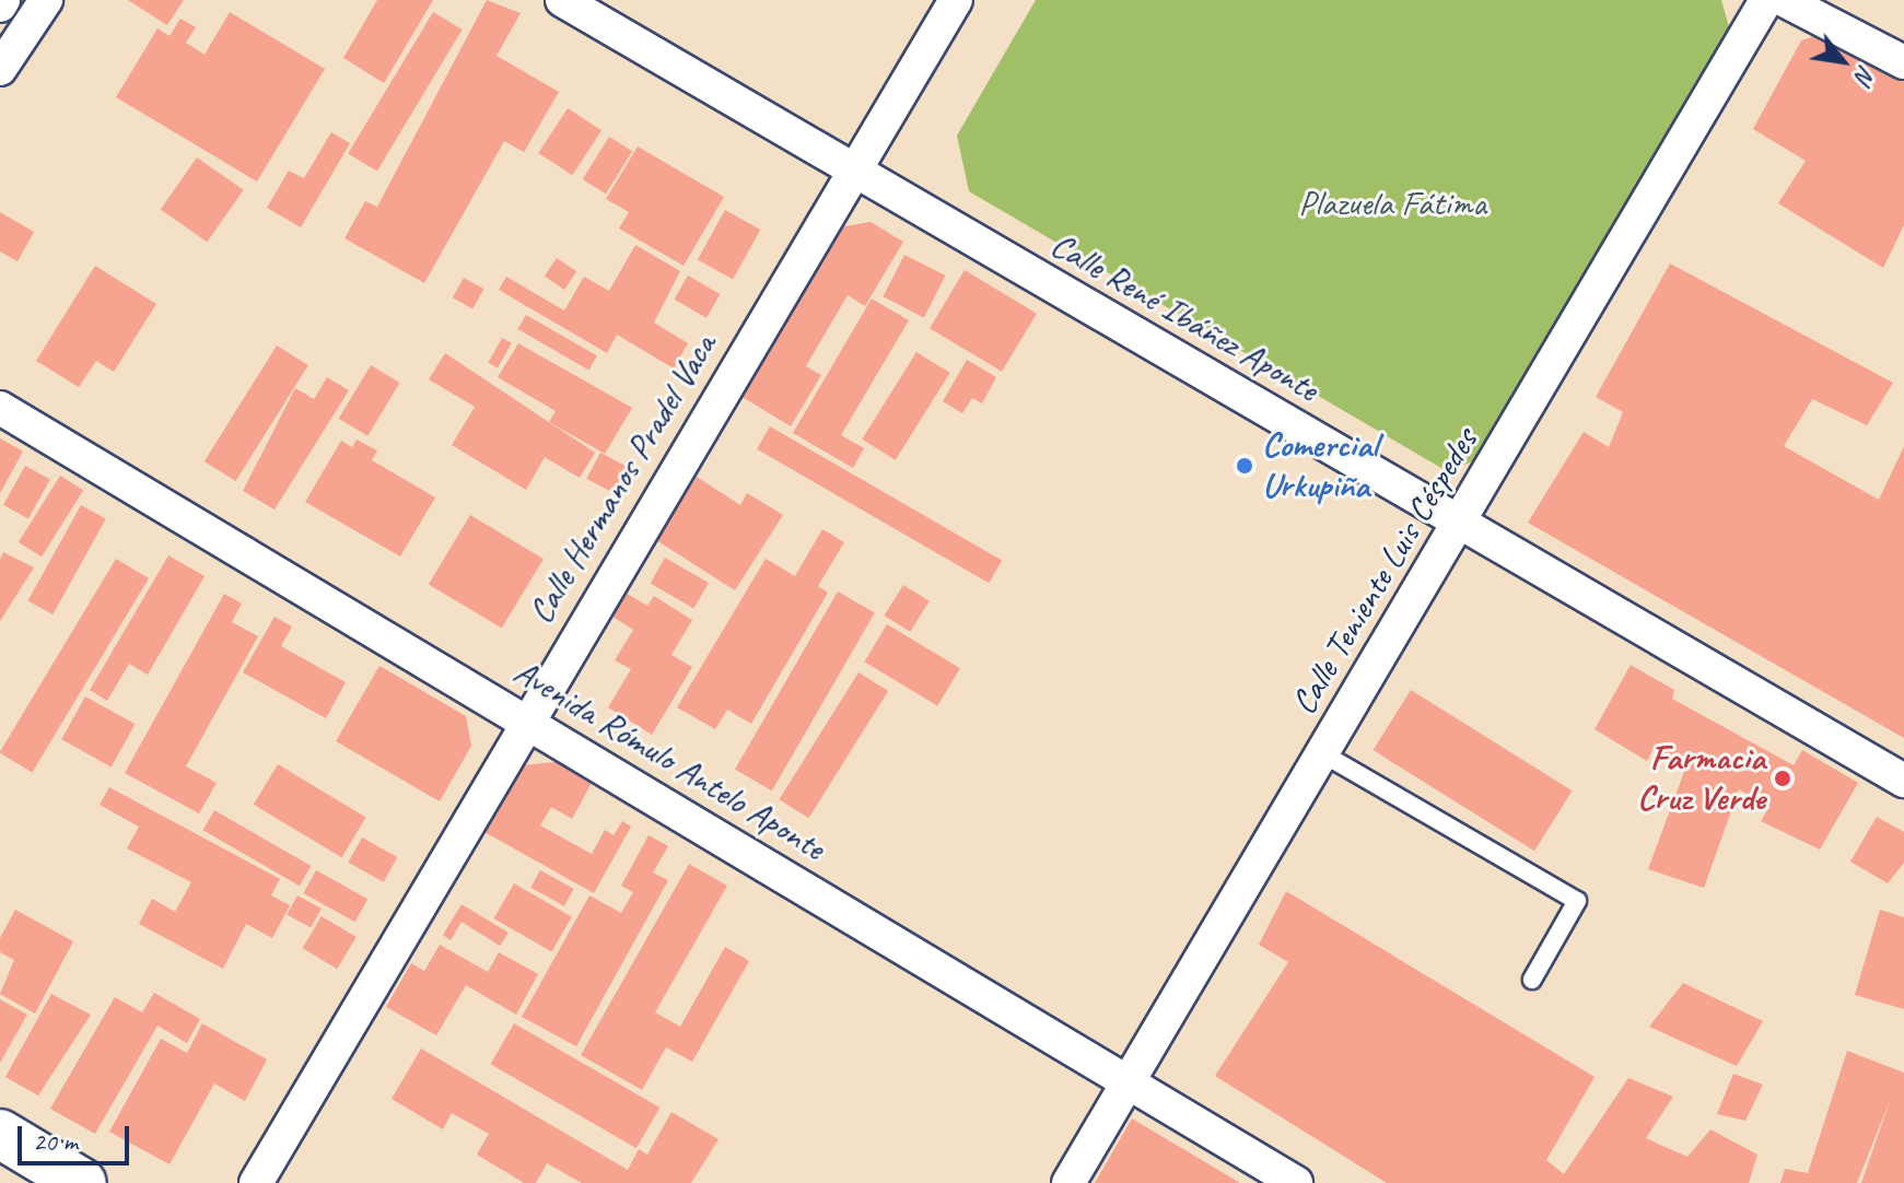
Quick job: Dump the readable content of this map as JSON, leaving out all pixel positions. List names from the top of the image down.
{
  "streets": {
    "street": [
      "Calle René Ibáñez Aponte",
      "Calle Hermanos Pradel Vaca",
      "Calle Teniente Luis Céspedes",
      "Avenida Rómulo Antelo Aponte"
    ]
  },
  "crossings": [
    ["Calle René Ibáñez Aponte", "Calle Hermanos Pradel Vaca"],
    ["Calle René Ibáñez Aponte", "Calle Teniente Luis Céspedes"],
    ["Calle Hermanos Pradel Vaca", "Avenida Rómulo Antelo Aponte"],
    ["Calle Teniente Luis Céspedes", "Avenida Rómulo Antelo Aponte"]
  ],
  "parks": ["Plazuela Fátima"],
  "places": ["Comercial Urkupiña", "Farmacia Cruz Verde"],
  "scale_bar": "20 m",
  "north": "bottom right"
}
